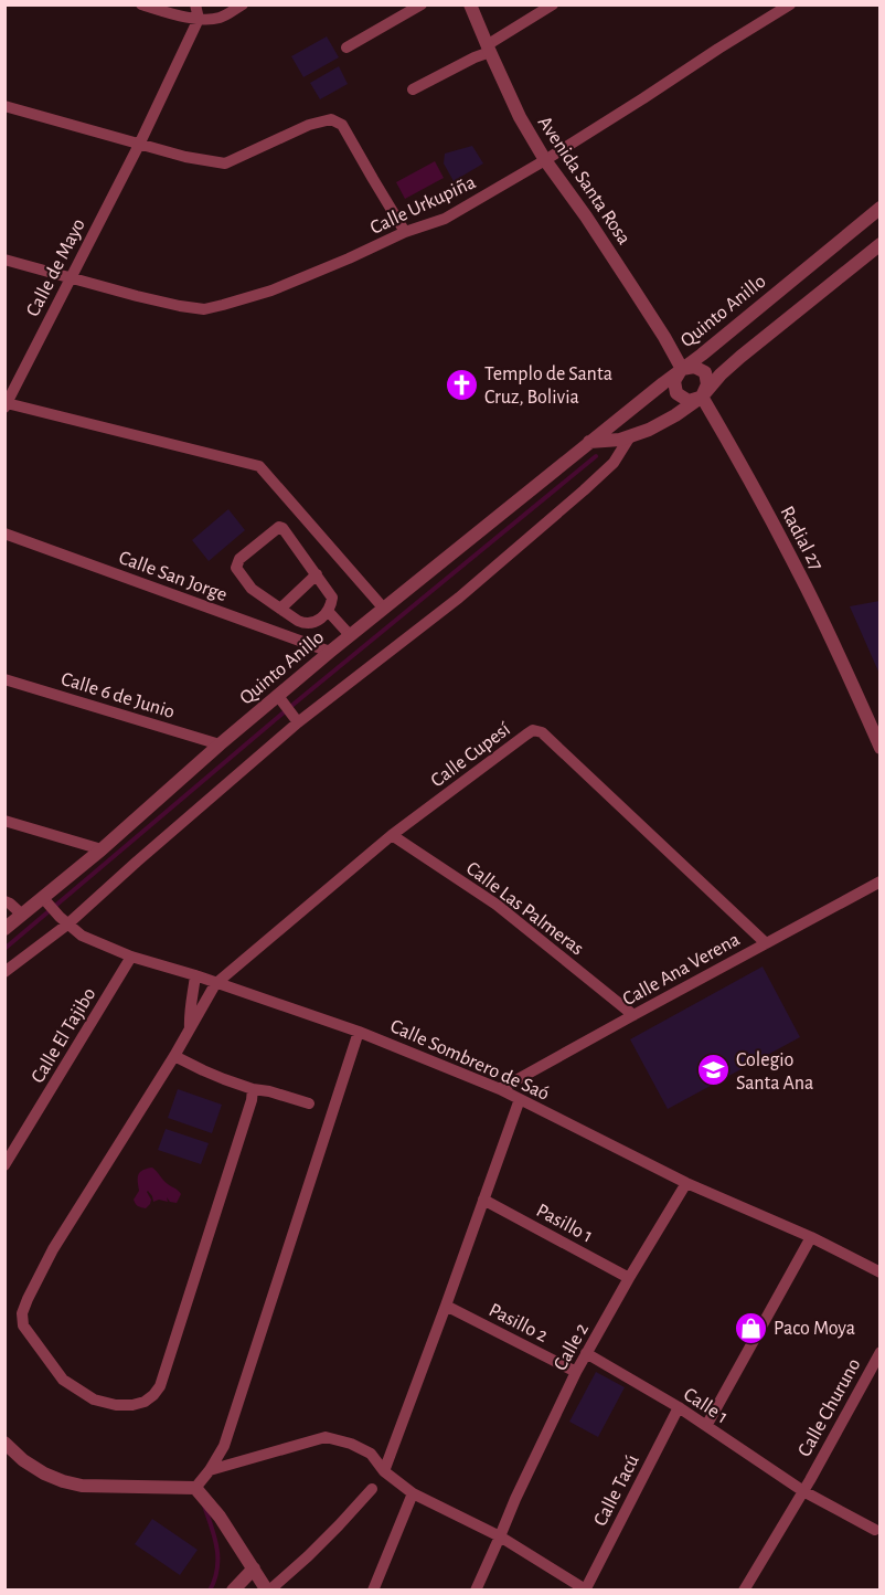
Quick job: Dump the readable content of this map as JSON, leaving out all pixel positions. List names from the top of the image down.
{
  "streets": {
    "street": [
      "Avenida Santa Rosa",
      "Calle Urkupiña",
      "Calle de Mayo",
      "Quinto Anillo",
      "Radial 27",
      "Calle San Jorge",
      "Calle 6 de Junio",
      "Calle Cupesí",
      "Calle Las Palmeras",
      "Calle Ana Verena",
      "Calle El Tajibo",
      "Calle Sombrero de Saó",
      "Pasillo 1",
      "Pasillo 2",
      "Calle 2",
      "Calle 1",
      "Calle Churuno",
      "Calle Tacú"
    ]
  },
  "crossings": [
    ["Avenida Santa Rosa", "Calle Urkupiña"],
    ["Avenida Santa Rosa", "Quinto Anillo"],
    ["Avenida Santa Rosa", "Radial 27"],
    ["Calle Urkupiña", "Calle de Mayo"],
    ["Quinto Anillo", "Radial 27"],
    ["Quinto Anillo", "Calle San Jorge"],
    ["Quinto Anillo", "Calle 6 de Junio"],
    ["Quinto Anillo", "Calle Sombrero de Saó"],
    ["Calle Cupesí", "Calle Las Palmeras"],
    ["Calle Cupesí", "Calle Ana Verena"],
    ["Calle Cupesí", "Calle Sombrero de Saó"],
    ["Calle Las Palmeras", "Calle Ana Verena"],
    ["Calle Ana Verena", "Calle Sombrero de Saó"],
    ["Calle El Tajibo", "Calle Sombrero de Saó"],
    ["Calle Sombrero de Saó", "Calle 2"],
    ["Pasillo 1", "Calle 2"],
    ["Pasillo 2", "Calle 2"],
    ["Calle 2", "Calle 1"],
    ["Calle 1", "Calle Churuno"],
    ["Calle 1", "Calle Tacú"]
  ],
  "places": {
    "church": ["Templo de Santa Cruz, Bolivia"],
    "school or university": ["Colegio Santa Ana"],
    "shop": ["Paco Moya"]
  }
}
